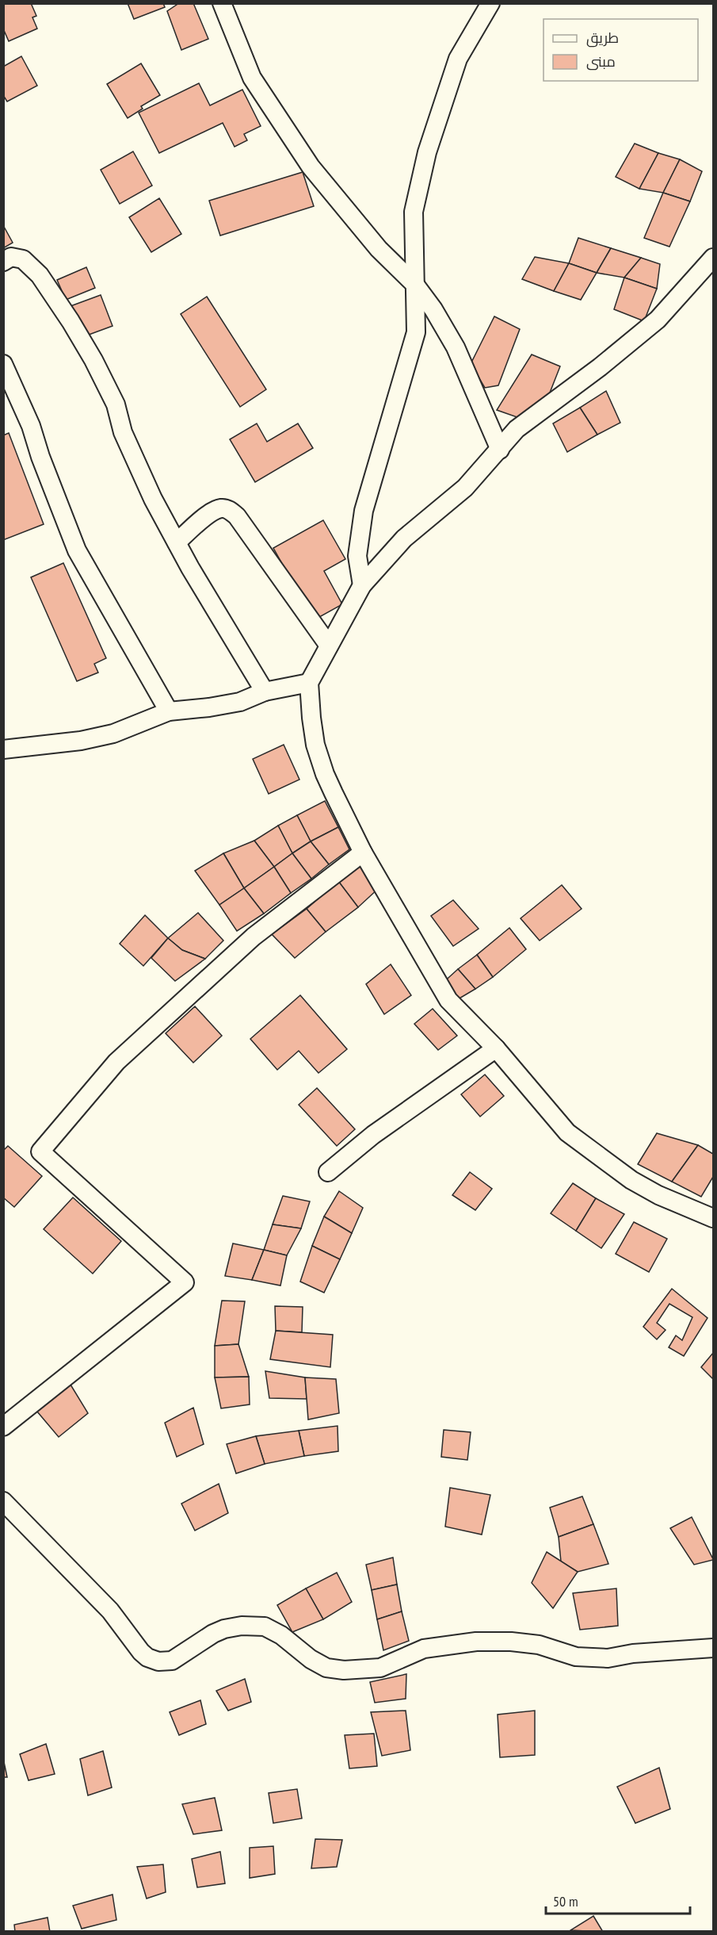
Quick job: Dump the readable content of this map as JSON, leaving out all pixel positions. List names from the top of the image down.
{
  "legend": ["طريق", "مبنى"],
  "scale_bar": "50 m"
}
